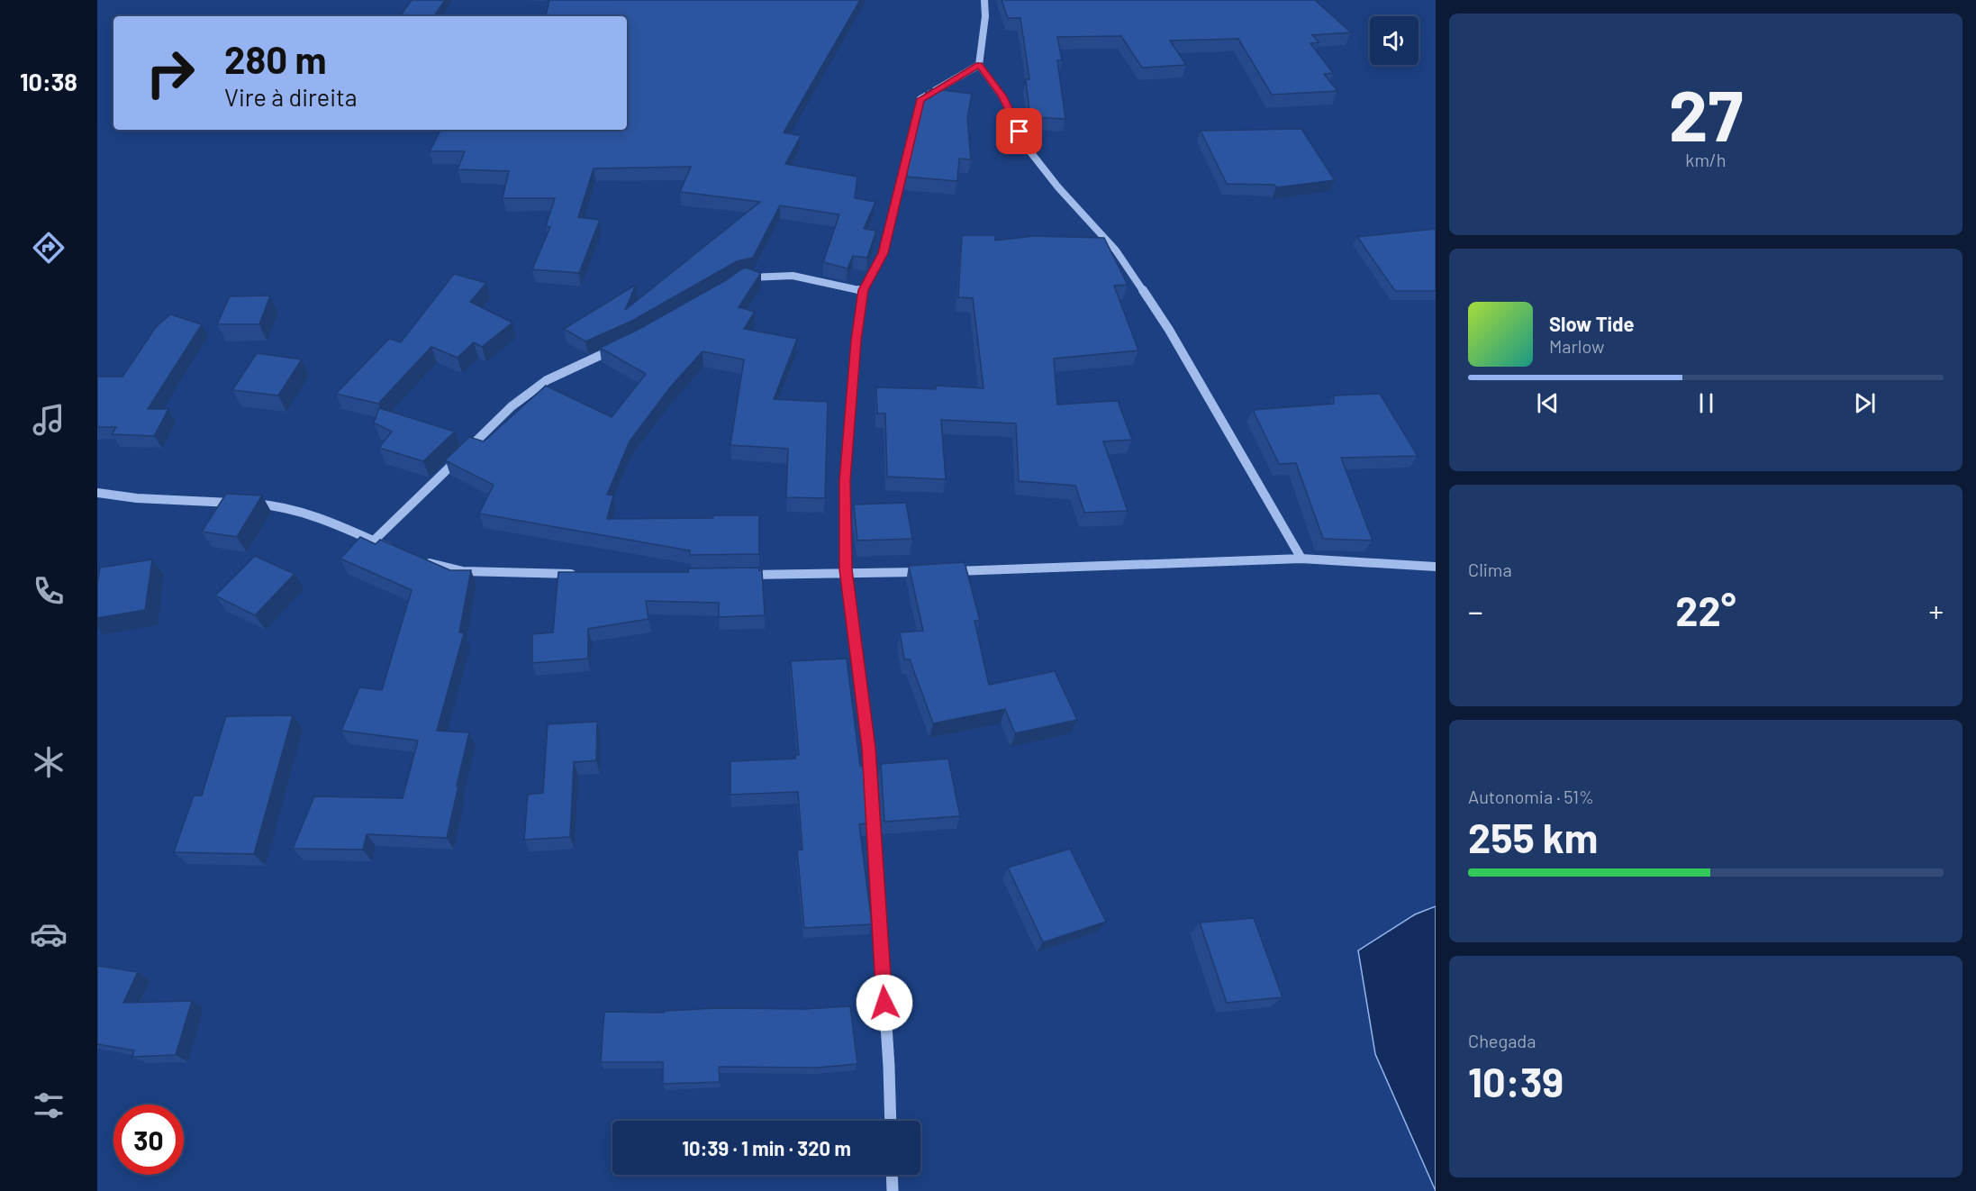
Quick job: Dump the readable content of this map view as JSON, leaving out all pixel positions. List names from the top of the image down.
{
  "page": {
    "tabs": "10:38",
    "tile": [
      ["27", "km/h"],
      "Clima",
      ["Autonomia · 51%", "255 km"],
      ["Chegada", "10:39"]
    ],
    "turn": ["280 m", "Vire à direita"],
    "song": ["Slow Tide", "Marlow"],
    "heat": ["−", "22°", "+"],
    "limit": "30",
    "trip": "10:39 · 1 min · 320 m"
  }
}
